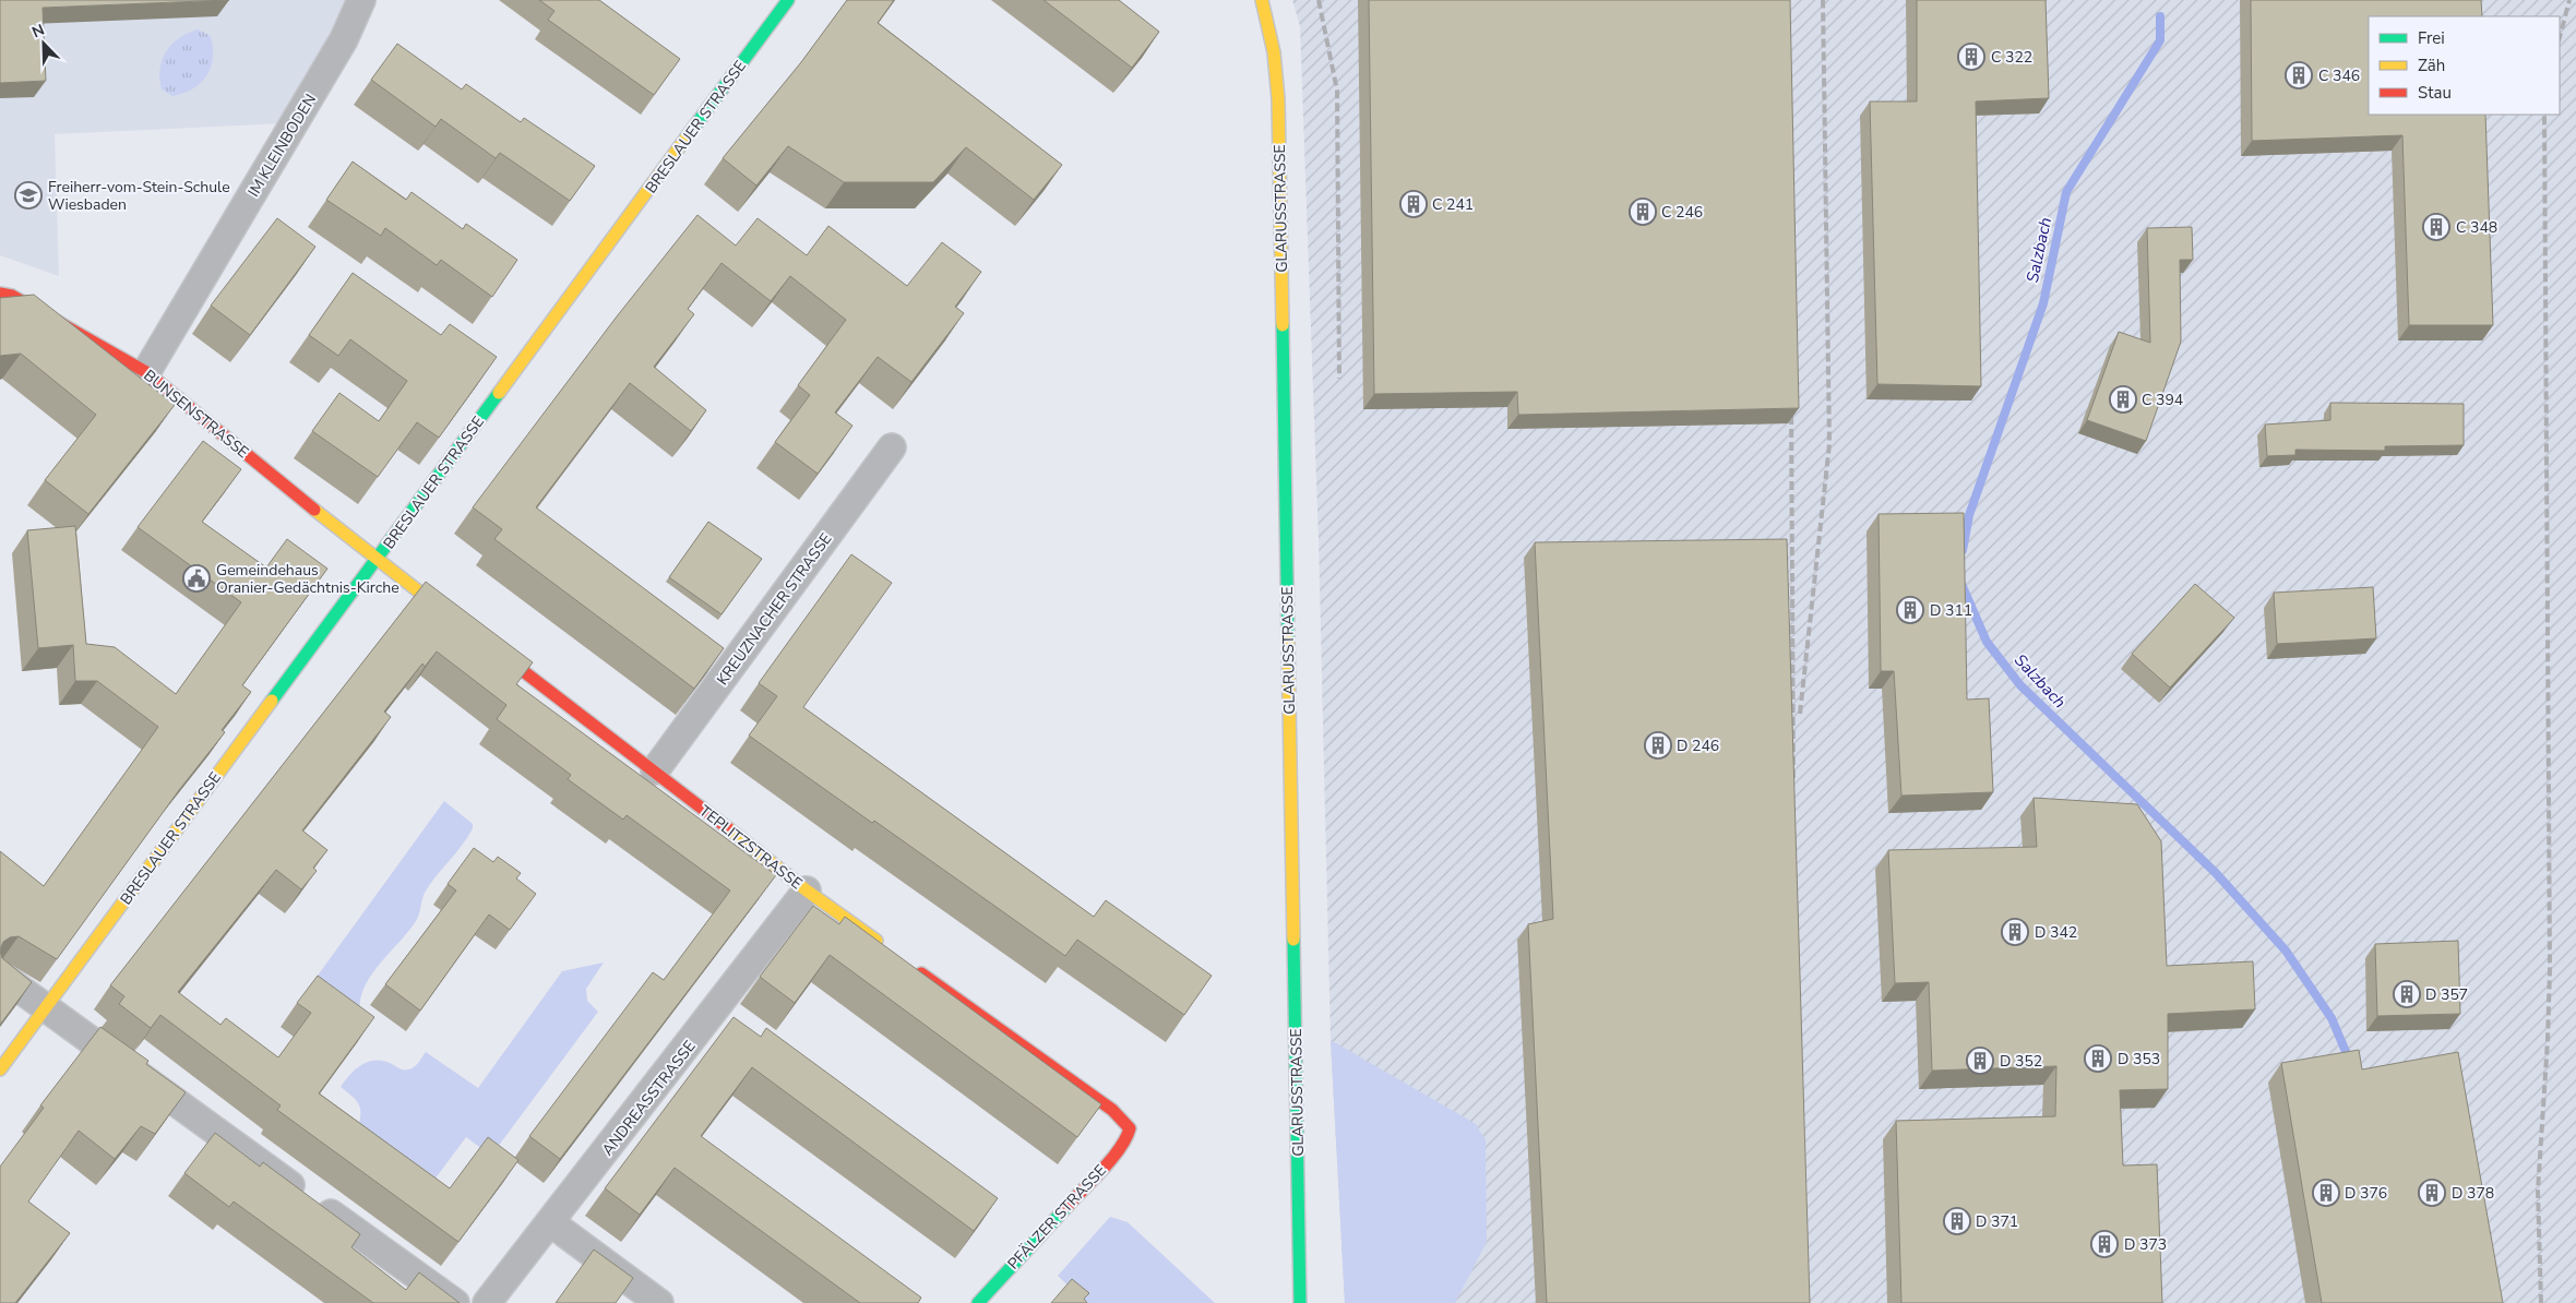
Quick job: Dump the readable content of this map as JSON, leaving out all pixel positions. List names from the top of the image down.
{
  "streets": {
    "street": [
      "BRESLAUER STRASSE",
      "IM KLEINBODEN",
      "GLARUSSTRASSE",
      "BUNSENSTRASSE",
      "KREUZNACHER STRASSE",
      "TEPLITZSTRASSE",
      "ANDREASSTRASSE",
      "PFÄLZER STRASSE"
    ]
  },
  "crossings": [
    ["BRESLAUER STRASSE", "BUNSENSTRASSE"],
    ["IM KLEINBODEN", "BUNSENSTRASSE"],
    ["KREUZNACHER STRASSE", "TEPLITZSTRASSE"],
    ["TEPLITZSTRASSE", "ANDREASSTRASSE"]
  ],
  "water": ["Salzbach"],
  "places": {
    "building": [
      "C 322",
      "C 346",
      "C 241",
      "C 246",
      "C 348",
      "C 394",
      "D 311",
      "D 246",
      "D 342",
      "D 357",
      "D 353",
      "D 352",
      "D 376",
      "D 378",
      "D 371",
      "D 373"
    ],
    "school or university": ["Freiherr-vom-Stein-Schule Wiesbaden"],
    "public building": ["Gemeindehaus Oranier-Gedächtnis-Kirche"]
  },
  "legend": ["Frei", "Zäh", "Stau"],
  "north": "top left"
}
